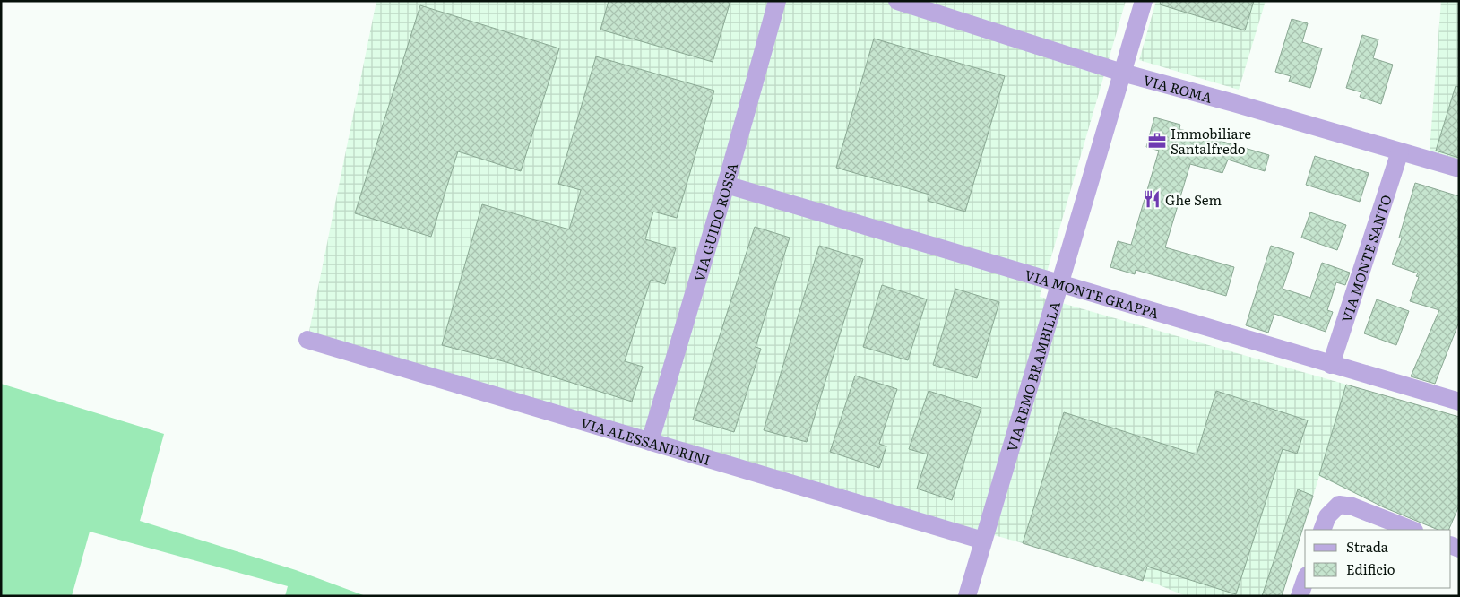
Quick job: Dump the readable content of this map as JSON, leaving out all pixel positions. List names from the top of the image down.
{
  "streets": {
    "street": [
      "VIA ROMA",
      "VIA GUIDO ROSSA",
      "VIA MONTE SANTO",
      "VIA MONTE GRAPPA",
      "VIA REMO BRAMBILLA",
      "VIA ALESSANDRINI"
    ]
  },
  "crossings": [
    ["VIA ROMA", "VIA MONTE SANTO"],
    ["VIA ROMA", "VIA REMO BRAMBILLA"],
    ["VIA GUIDO ROSSA", "VIA MONTE GRAPPA"],
    ["VIA GUIDO ROSSA", "VIA ALESSANDRINI"],
    ["VIA MONTE SANTO", "VIA MONTE GRAPPA"],
    ["VIA MONTE GRAPPA", "VIA REMO BRAMBILLA"],
    ["VIA REMO BRAMBILLA", "VIA ALESSANDRINI"]
  ],
  "places": {
    "office": ["Immobiliare Santalfredo"],
    "restaurant": ["Ghe Sem"]
  },
  "legend": ["Strada", "Edificio"]
}
